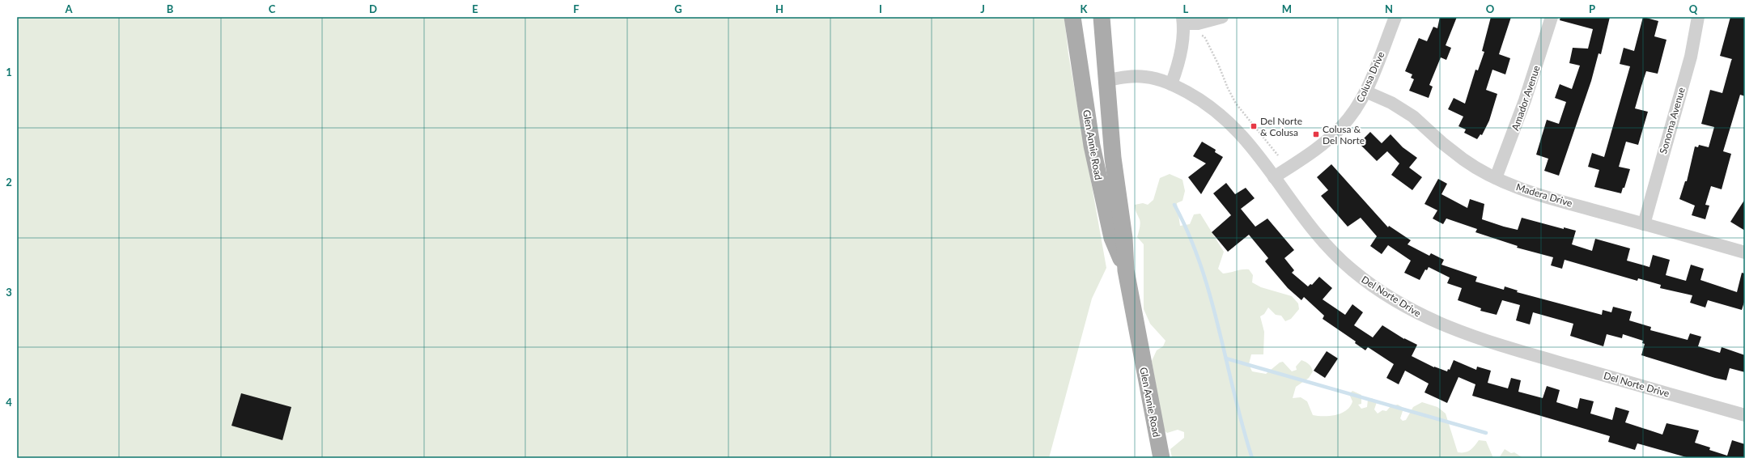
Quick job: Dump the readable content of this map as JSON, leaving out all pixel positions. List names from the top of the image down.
{
  "streets": {
    "main road": ["Glen Annie Road"],
    "street": [
      "Colusa Drive",
      "Amador Avenue",
      "Sonoma Avenue",
      "Madera Drive",
      "Del Norte Drive"
    ]
  },
  "crossings": [
    ["Colusa Drive", "Madera Drive"],
    ["Colusa Drive", "Del Norte Drive"],
    ["Amador Avenue", "Madera Drive"],
    ["Sonoma Avenue", "Madera Drive"],
    ["Glen Annie Road", "Del Norte Drive"]
  ],
  "places": {
    "transit": ["Del Norte & Colusa", "Colusa & Del Norte"]
  },
  "grid": {
    "columns": [
      "A",
      "B",
      "C",
      "D",
      "E",
      "F",
      "G",
      "H",
      "I",
      "J",
      "K",
      "L",
      "M",
      "N",
      "O",
      "P",
      "Q"
    ],
    "rows": [
      "1",
      "2",
      "3",
      "4"
    ]
  }
}
